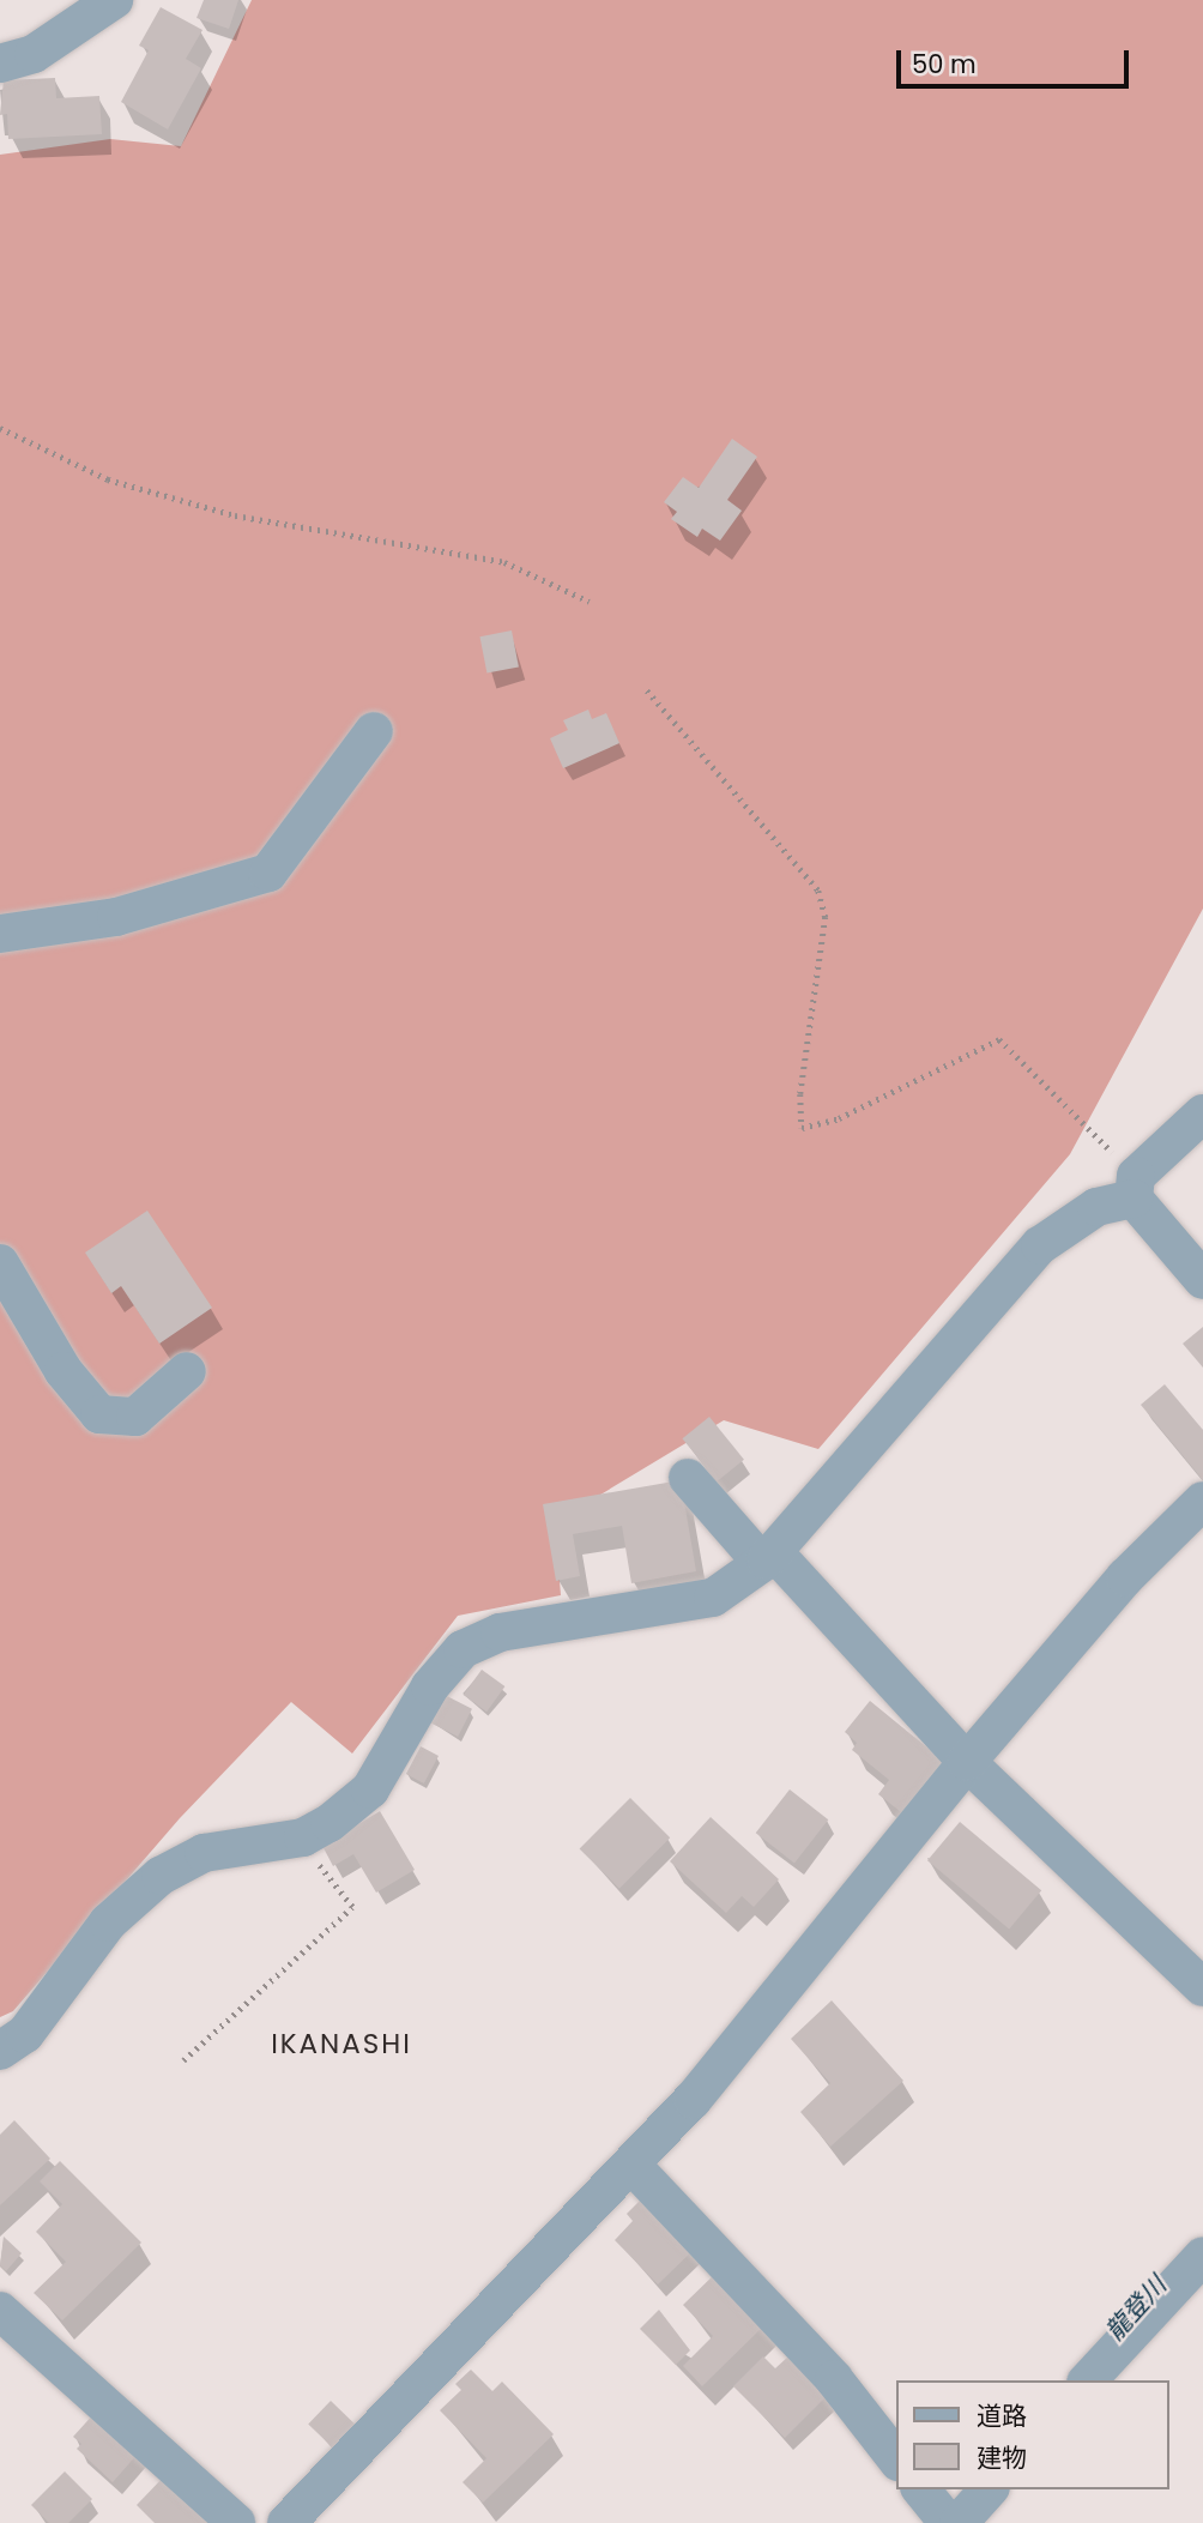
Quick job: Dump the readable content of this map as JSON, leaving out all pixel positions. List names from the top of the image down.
{
  "districts": ["IKANASHI"],
  "water": ["龍登川"],
  "legend": ["道路", "建物"],
  "scale_bar": "50 m"
}
